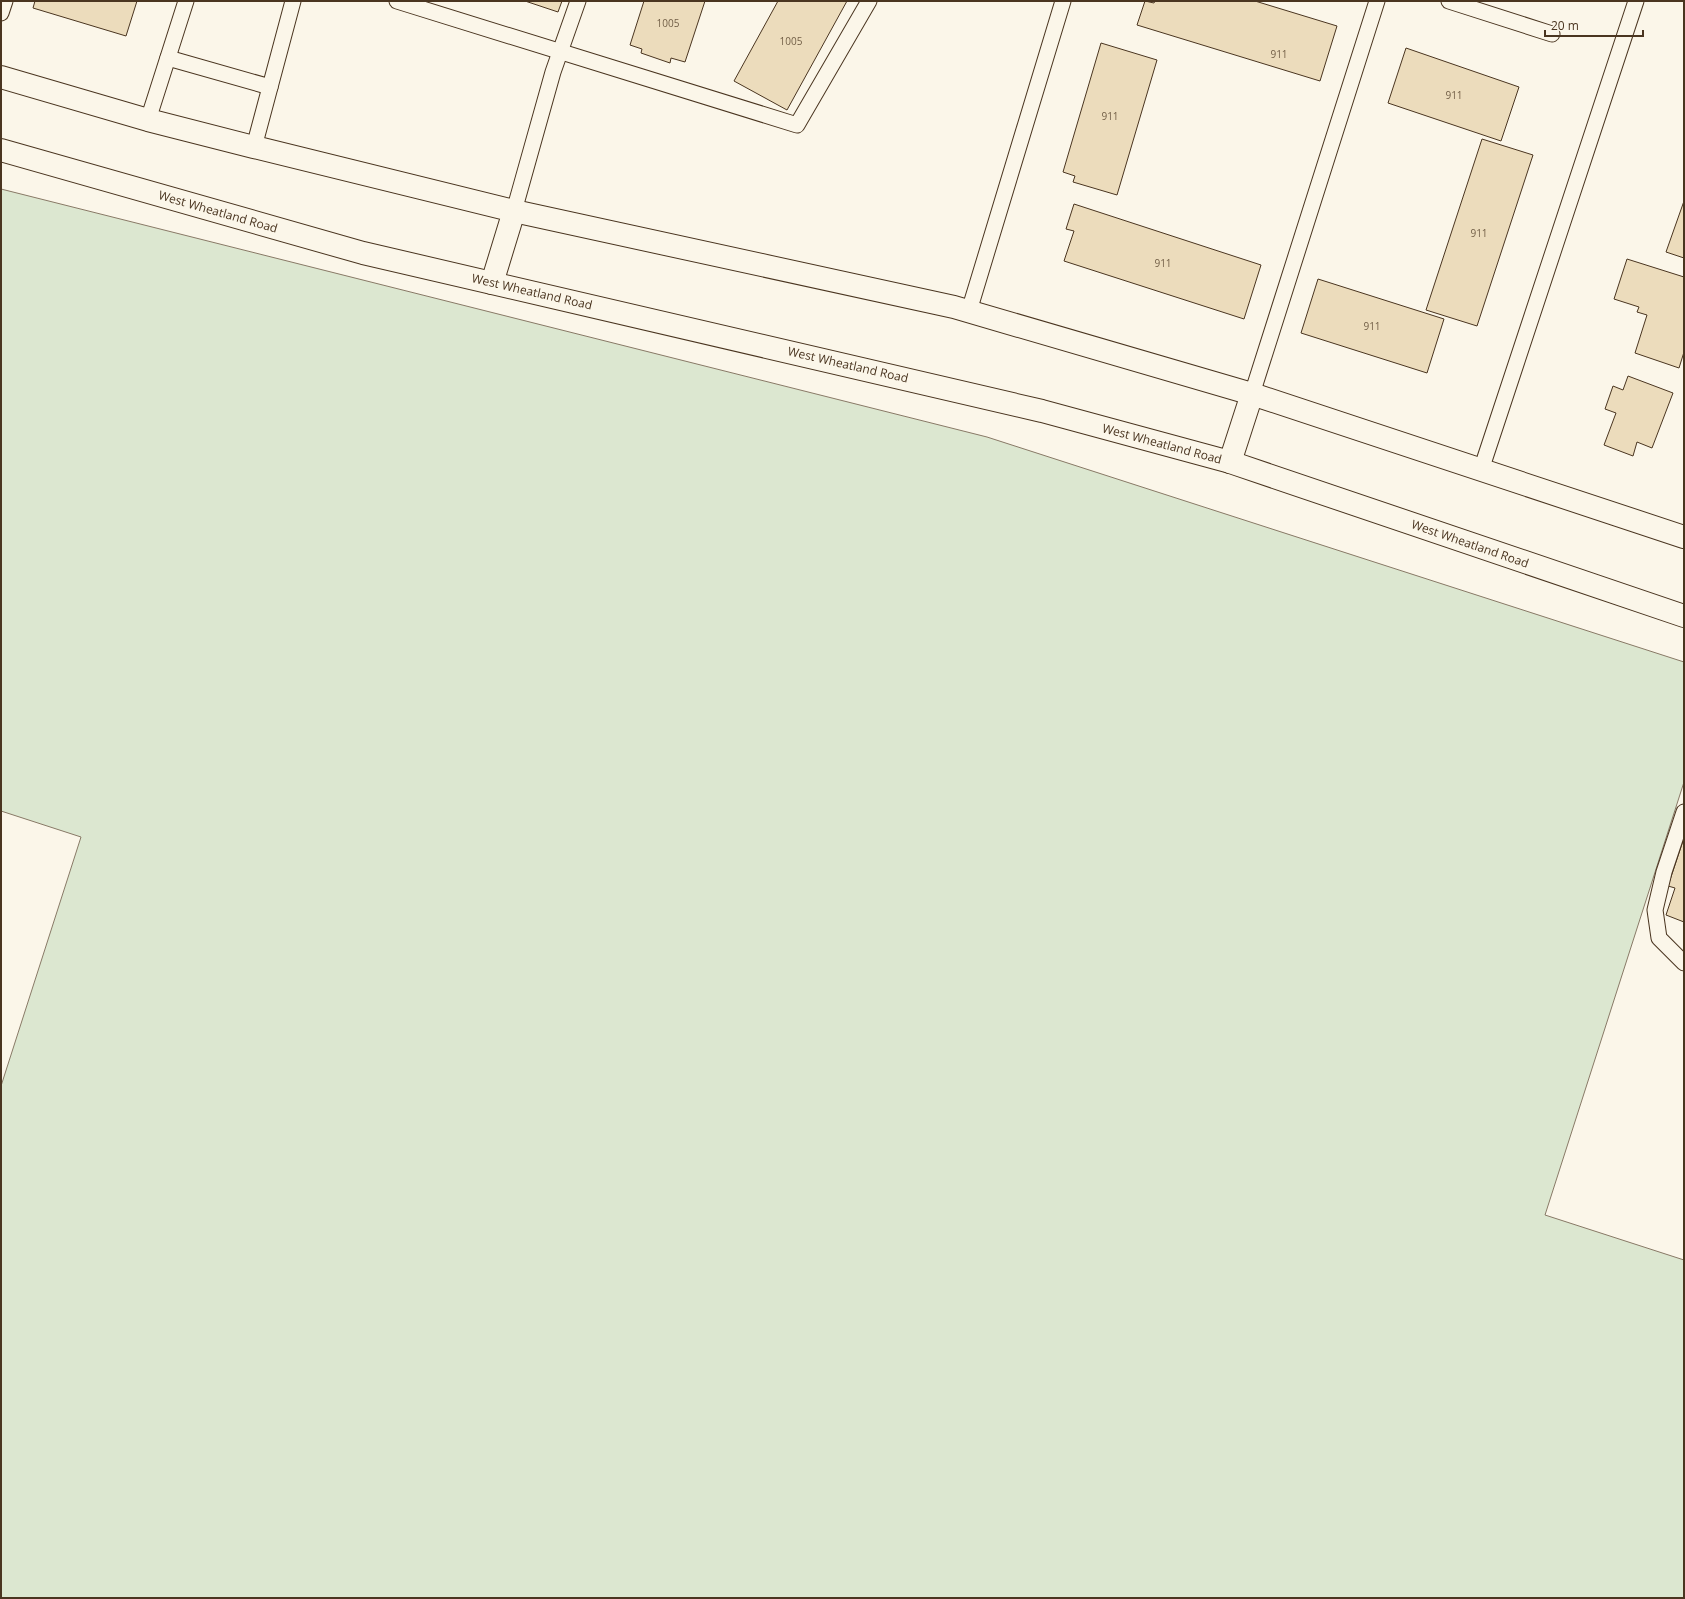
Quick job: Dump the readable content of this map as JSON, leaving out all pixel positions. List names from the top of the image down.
{
  "streets": {
    "main road": ["West Wheatland Road"]
  },
  "house_numbers": [
    "1005",
    "1005",
    "911",
    "911",
    "911",
    "911",
    "911",
    "911"
  ],
  "scale_bar": "20 m"
}
